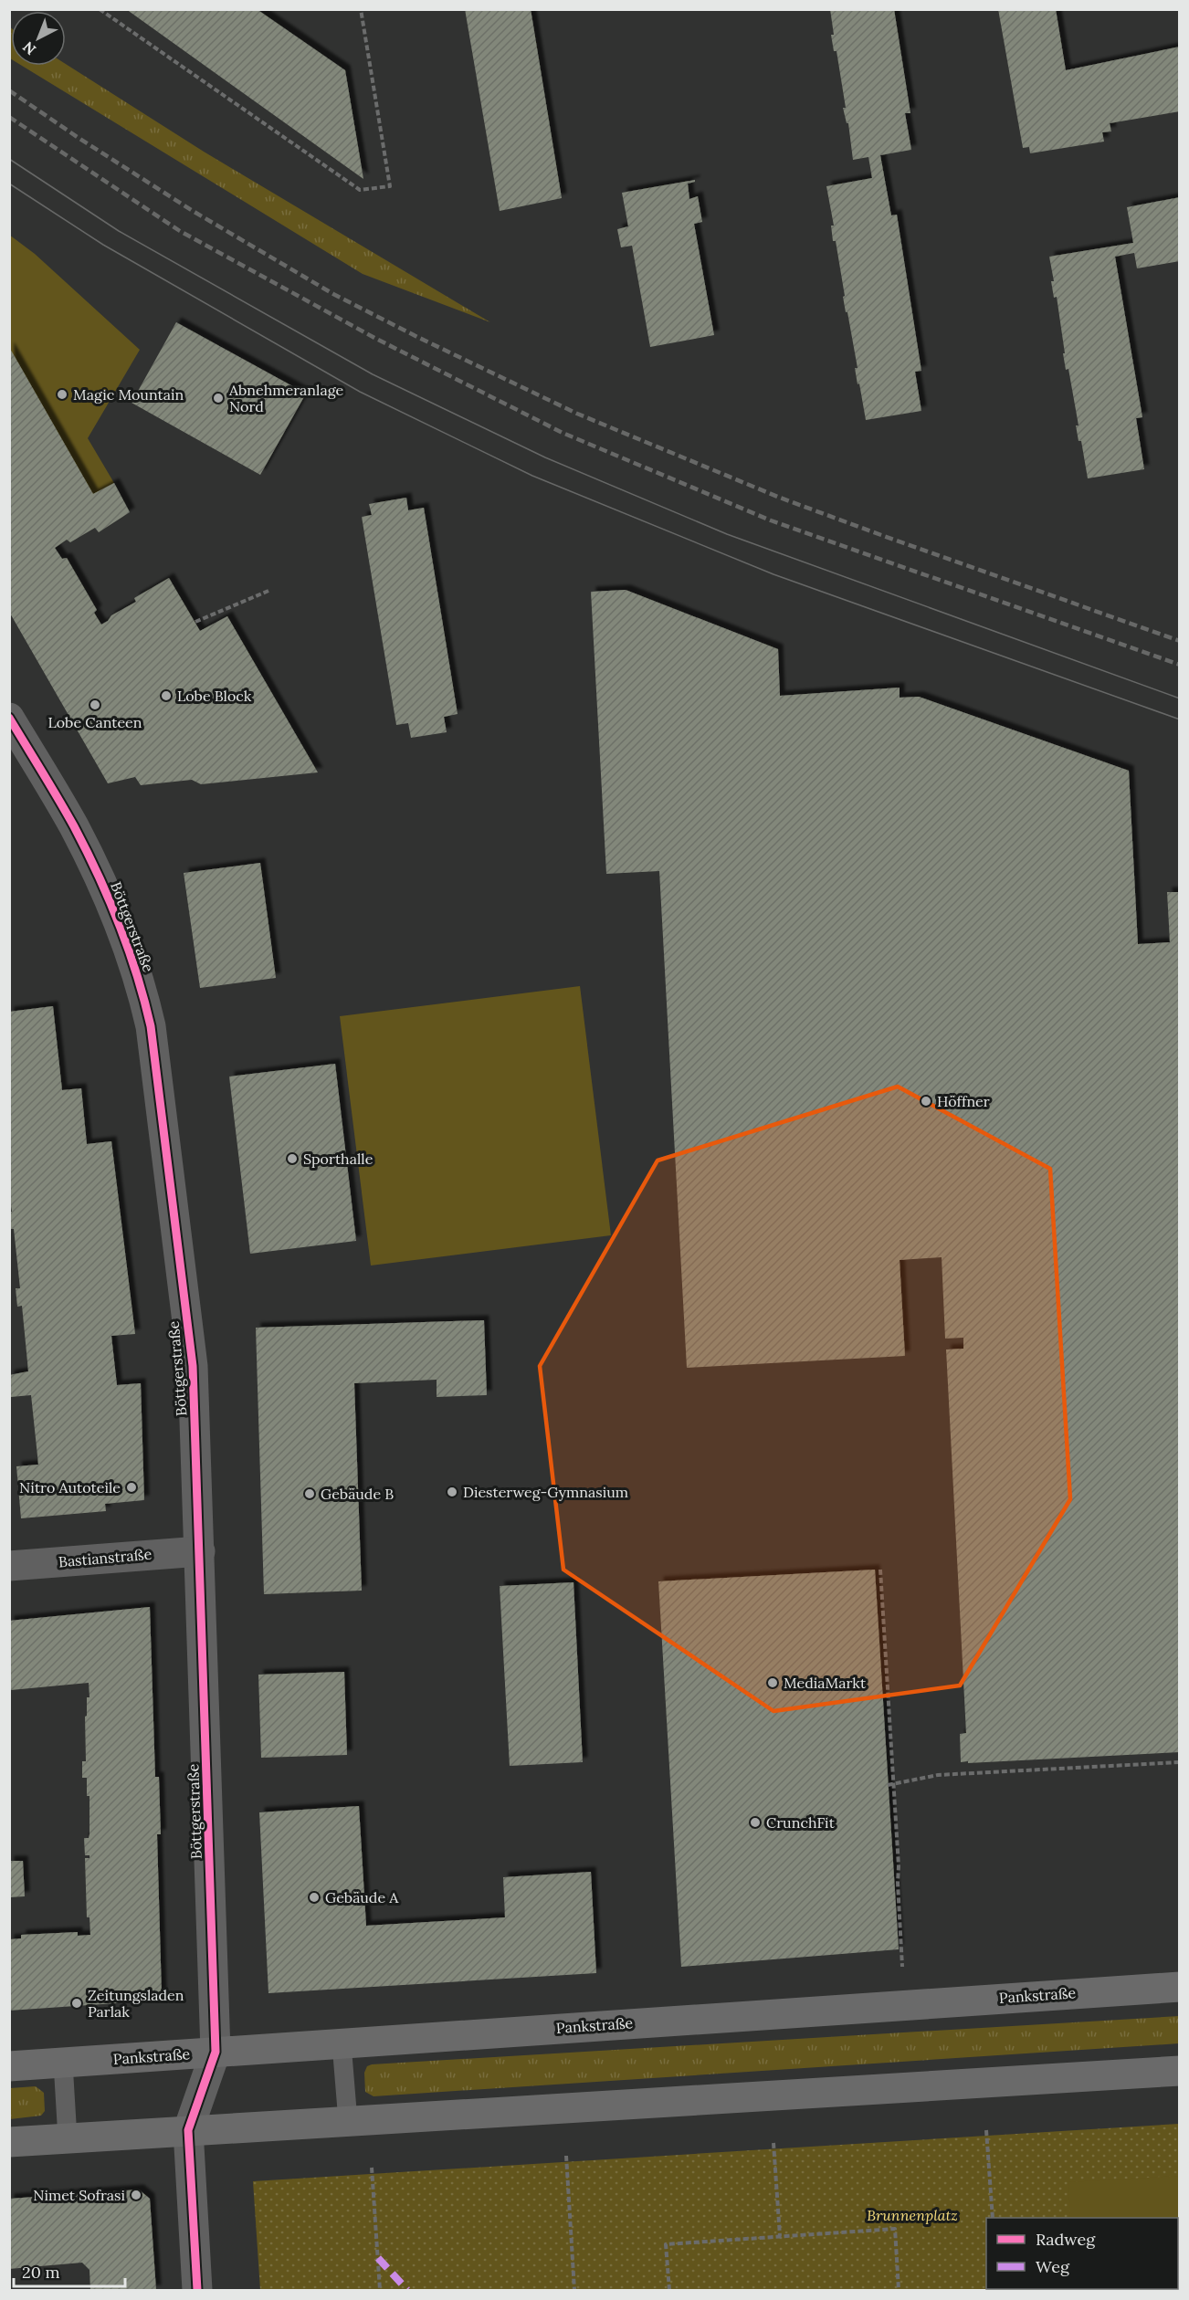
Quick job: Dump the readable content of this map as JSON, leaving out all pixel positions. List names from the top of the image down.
{
  "streets": {
    "main road": ["Pankstraße"],
    "street": ["Böttgerstraße", "Bastianstraße"]
  },
  "crossings": [
    ["Böttgerstraße", "Bastianstraße"],
    ["Böttgerstraße", "Pankstraße"]
  ],
  "parks": ["Brunnenplatz"],
  "places": [
    "Magic Mountain",
    "Abnehmeranlage Nord",
    "Lobe Block",
    "Lobe Canteen",
    "Höffner",
    "Sporthalle",
    "Nitro Autoteile",
    "Diesterweg-Gymnasium",
    "Gebäude B",
    "MediaMarkt",
    "CrunchFit",
    "Gebäude A",
    "Zeitungsladen Parlak",
    "Nimet Sofrasi"
  ],
  "legend": ["Radweg", "Weg"],
  "scale_bar": "20 m",
  "north": "bottom left"
}
